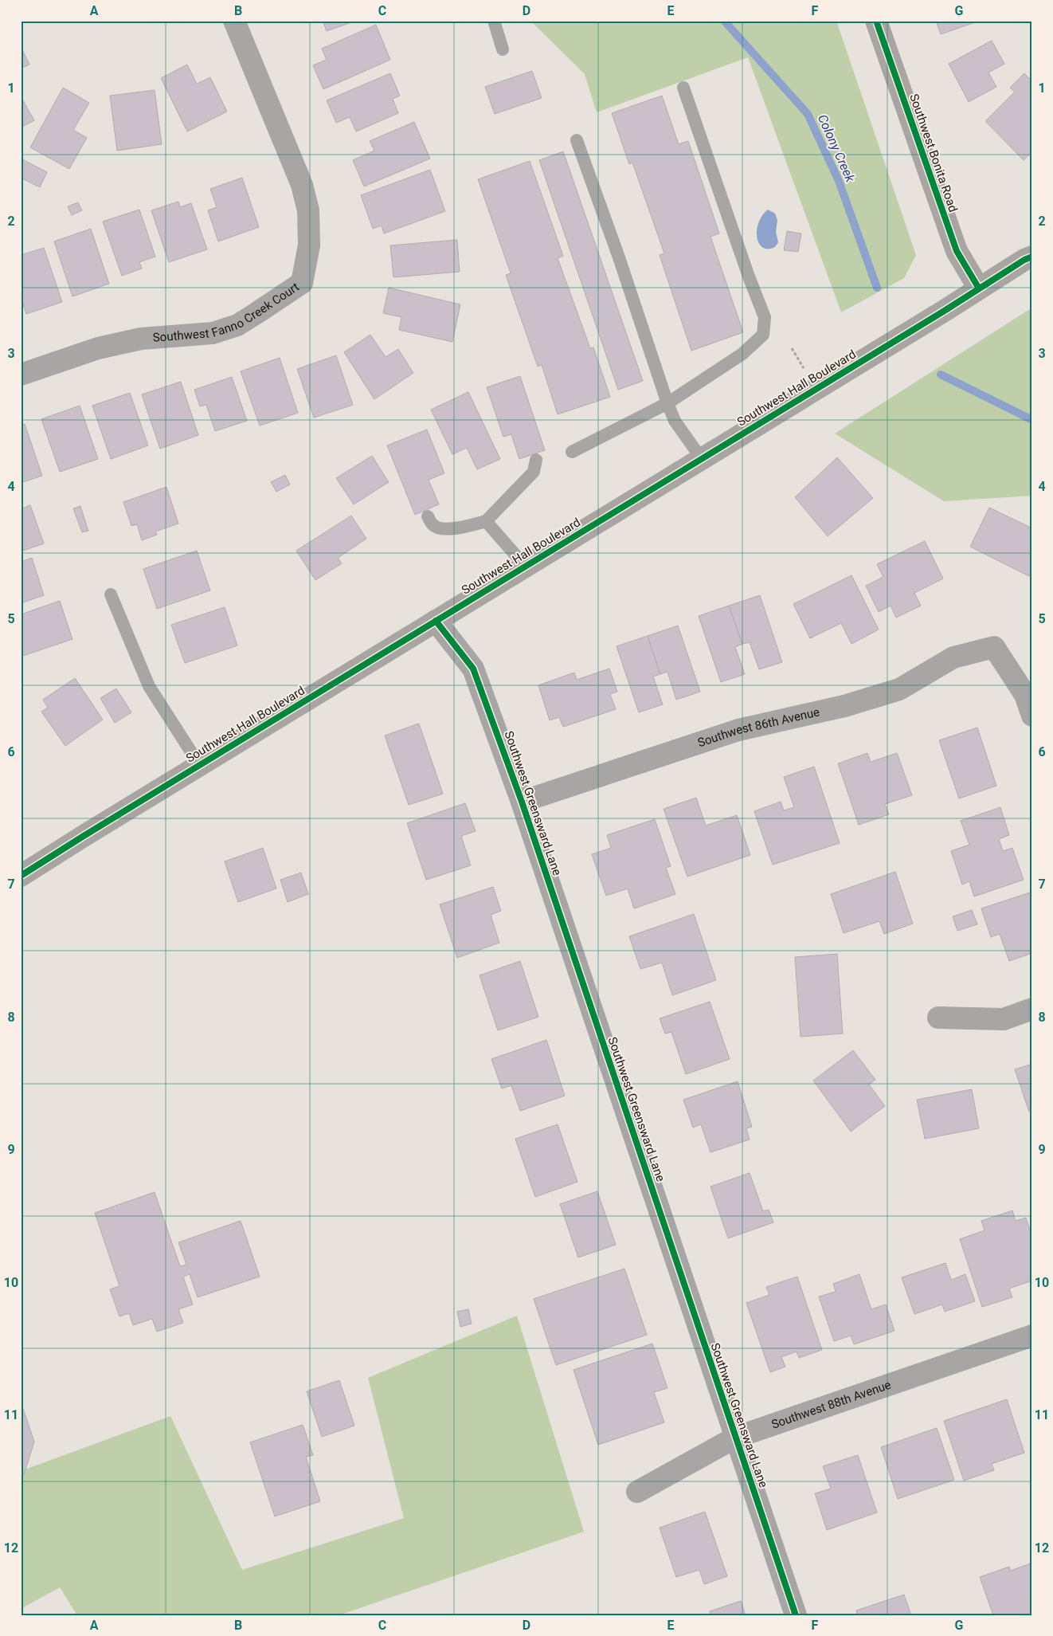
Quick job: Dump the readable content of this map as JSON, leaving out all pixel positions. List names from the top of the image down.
{
  "streets": {
    "main road": ["Southwest Bonita Road", "Southwest Hall Boulevard"],
    "street": [
      "Southwest Fanno Creek Court",
      "Southwest 86th Avenue",
      "Southwest Greensward Lane",
      "Southwest 88th Avenue"
    ]
  },
  "crossings": [
    ["Southwest Bonita Road", "Southwest Hall Boulevard"],
    ["Southwest Hall Boulevard", "Southwest Greensward Lane"],
    ["Southwest 86th Avenue", "Southwest Greensward Lane"],
    ["Southwest Greensward Lane", "Southwest 88th Avenue"]
  ],
  "water": ["Colony Creek"],
  "grid": {
    "columns": [
      "A",
      "B",
      "C",
      "D",
      "E",
      "F",
      "G"
    ],
    "rows": [
      "1",
      "2",
      "3",
      "4",
      "5",
      "6",
      "7",
      "8",
      "9",
      "10",
      "11",
      "12"
    ]
  }
}
